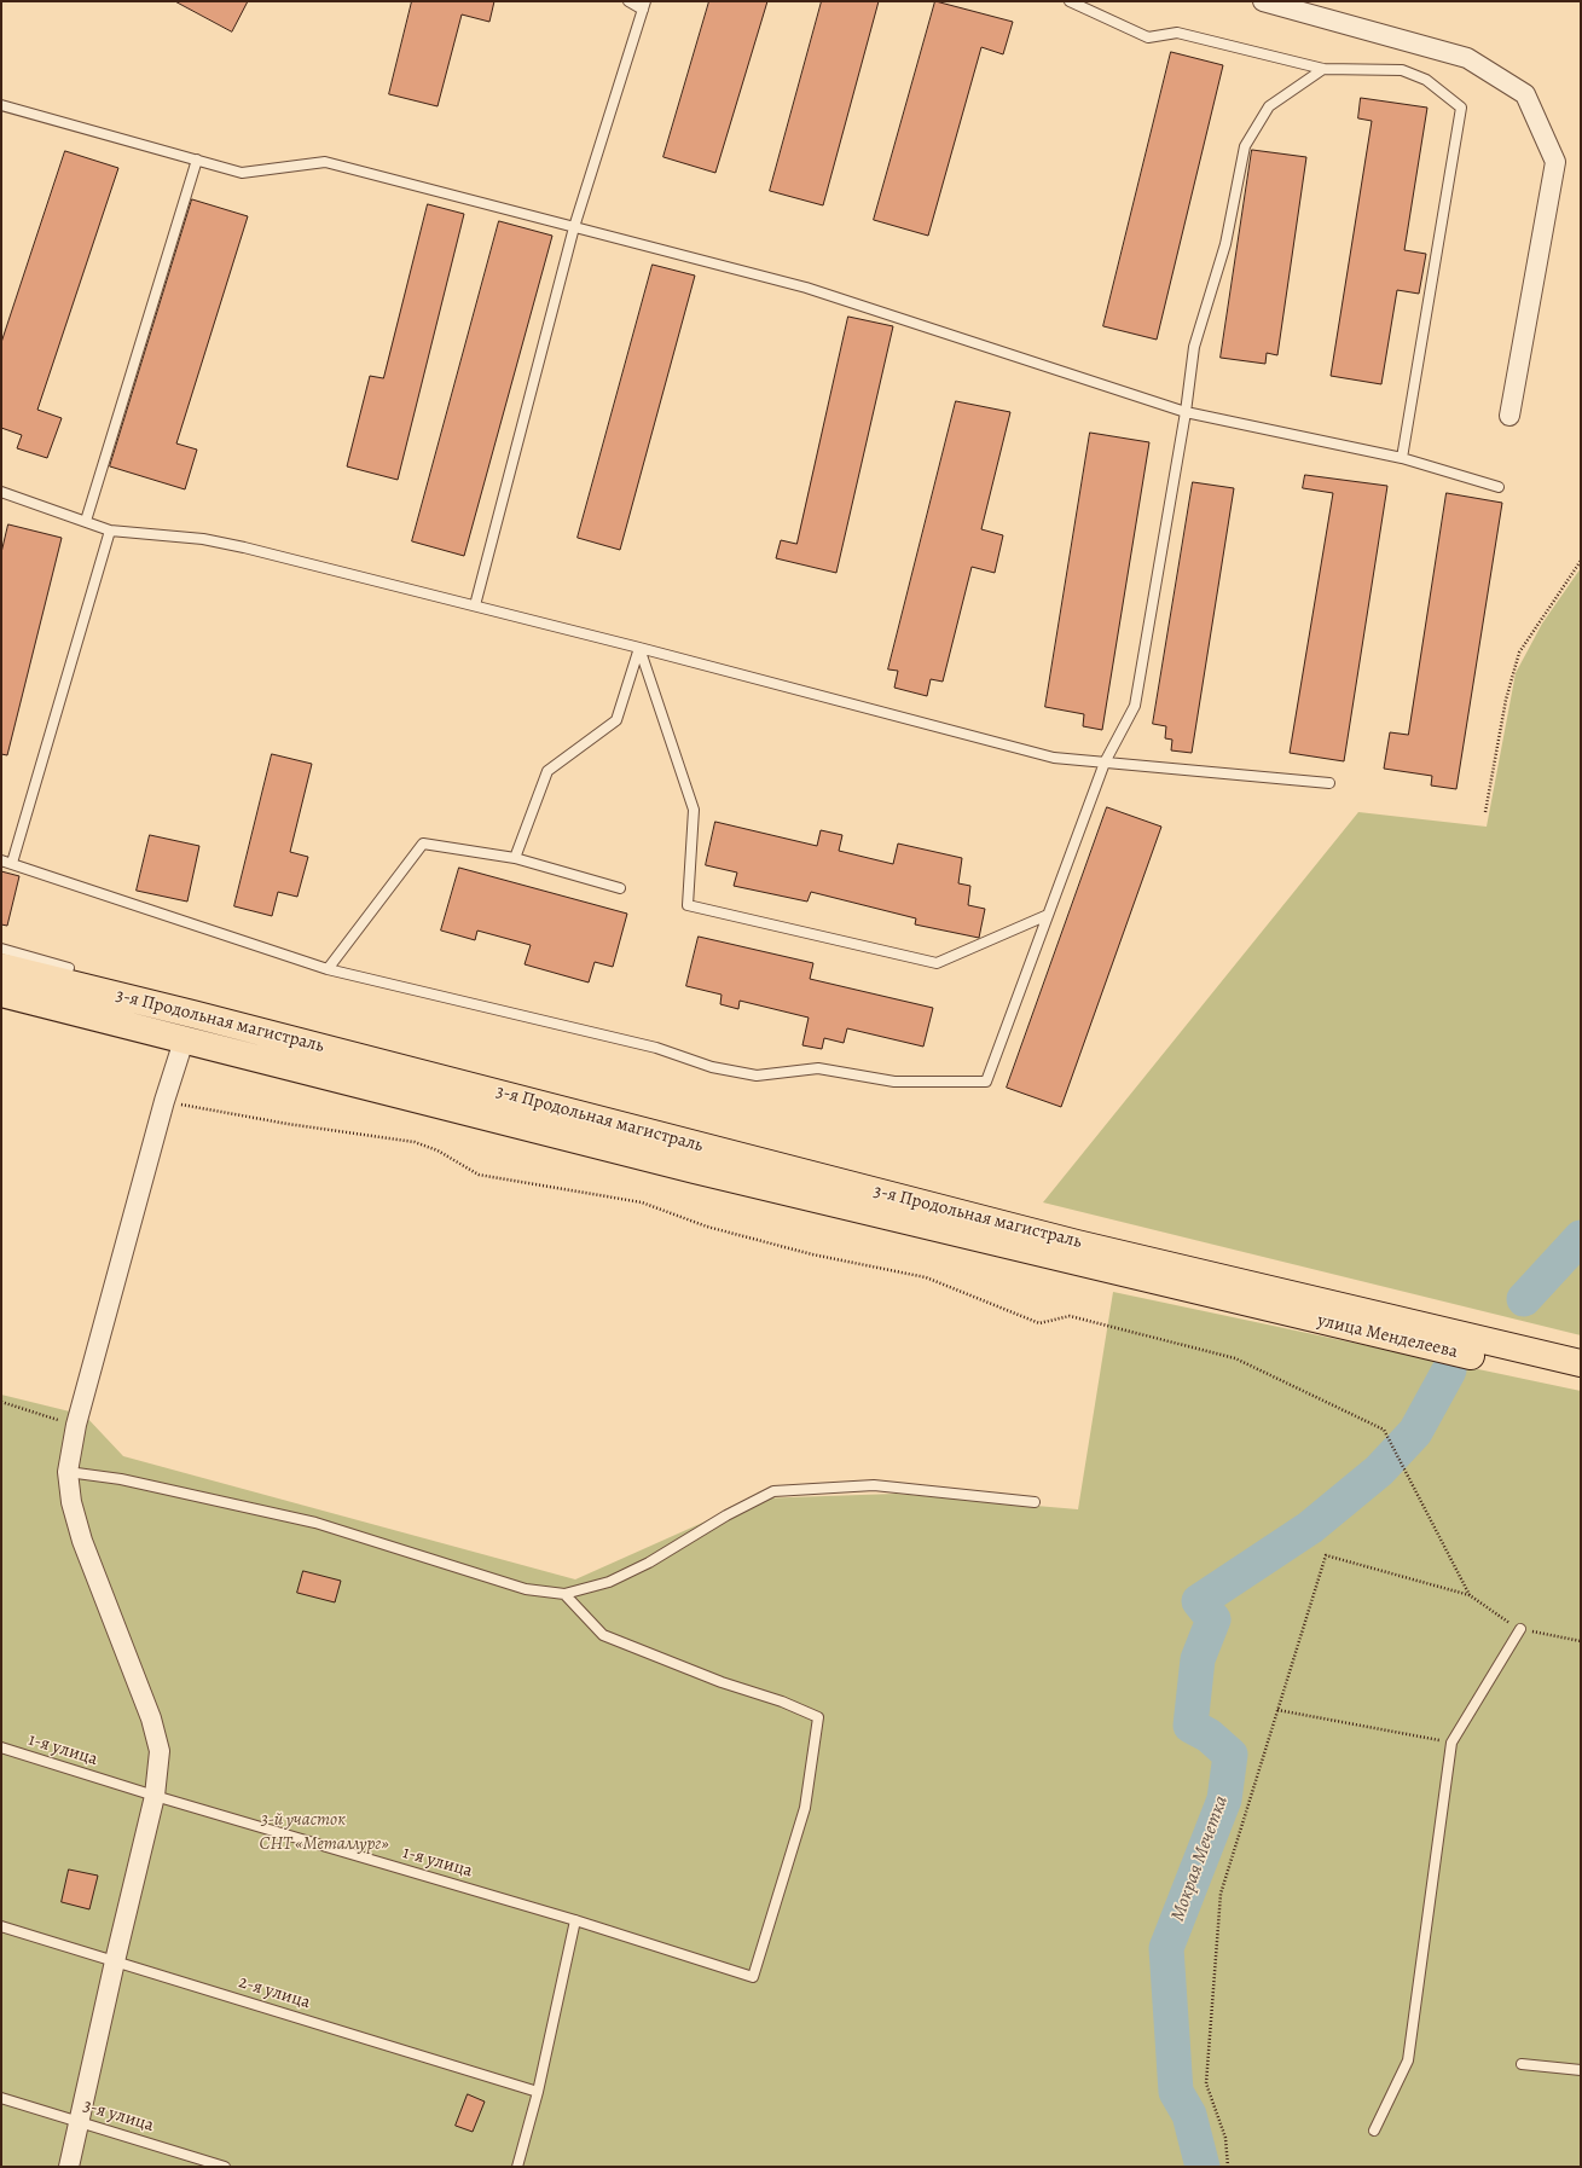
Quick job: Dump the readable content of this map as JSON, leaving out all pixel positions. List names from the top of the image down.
{
  "streets": {
    "highway": ["3-я Продольная магистраль", "улица Менделеева"],
    "lane": ["1-я улица", "2-я улица", "3-я улица"]
  },
  "crossings": [
    ["3-я Продольная магистраль", "улица Менделеева"]
  ],
  "water": ["Мокрая Мечетка"],
  "parks": ["3-й участок", "СНТ «Металлург»"]
}
